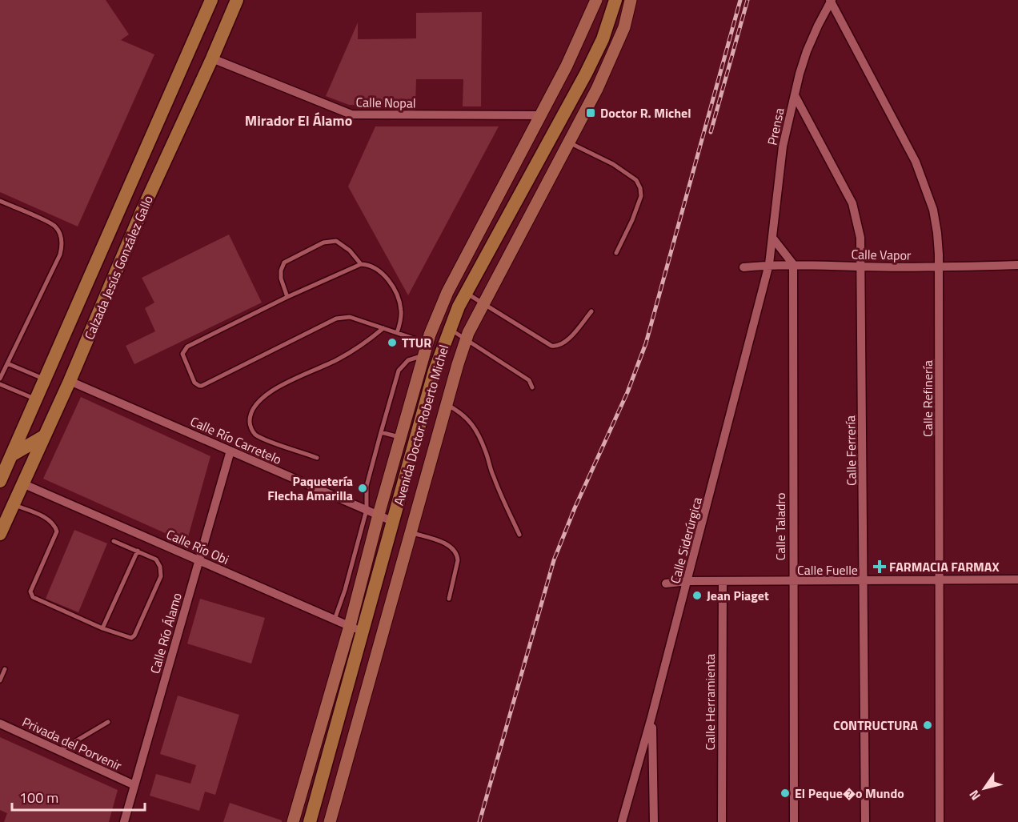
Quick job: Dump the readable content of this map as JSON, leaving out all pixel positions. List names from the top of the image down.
{
  "streets": {
    "main road": ["Calzada Jesús González Gallo", "Avenida Doctor Roberto Michel"],
    "street": [
      "Calle Nopal",
      "Prensa",
      "Calle Vapor",
      "Calle Refinería",
      "Calle Río Carretelo",
      "Calle Ferrería",
      "Calle Taladro",
      "Calle Siderúrgica",
      "Calle Río Obi",
      "Calle Fuelle",
      "Calle Río Álamo",
      "Calle Herramienta",
      "Privada del Porvenir"
    ]
  },
  "crossings": [
    ["Calle Nopal", "Calzada Jesús González Gallo"],
    ["Calle Nopal", "Avenida Doctor Roberto Michel"],
    ["Prensa", "Calle Vapor"],
    ["Prensa", "Calle Refinería"],
    ["Prensa", "Calle Ferrería"],
    ["Prensa", "Calle Siderúrgica"],
    ["Calle Vapor", "Calle Refinería"],
    ["Calle Vapor", "Calle Ferrería"],
    ["Calle Vapor", "Calle Taladro"],
    ["Calle Vapor", "Calle Siderúrgica"],
    ["Calzada Jesús González Gallo", "Calle Río Carretelo"],
    ["Calzada Jesús González Gallo", "Calle Río Obi"],
    ["Calle Refinería", "Calle Fuelle"],
    ["Avenida Doctor Roberto Michel", "Calle Río Carretelo"],
    ["Avenida Doctor Roberto Michel", "Calle Río Obi"],
    ["Calle Río Carretelo", "Calle Río Álamo"],
    ["Calle Ferrería", "Calle Fuelle"],
    ["Calle Taladro", "Calle Fuelle"],
    ["Calle Siderúrgica", "Calle Fuelle"],
    ["Calle Río Obi", "Calle Río Álamo"],
    ["Calle Fuelle", "Calle Herramienta"],
    ["Calle Río Álamo", "Privada del Porvenir"]
  ],
  "districts": ["Mirador El Álamo"],
  "places": {
    "transit": ["Doctor R. Michel"],
    "other": [
      "TTUR",
      "Paquetería Flecha Amarilla",
      "Jean Piaget",
      "CONTRUCTURA",
      "El Peque�o Mundo"
    ],
    "health": ["FARMACIA FARMAX"]
  },
  "scale_bar": "100 m",
  "north": "bottom left"
}
